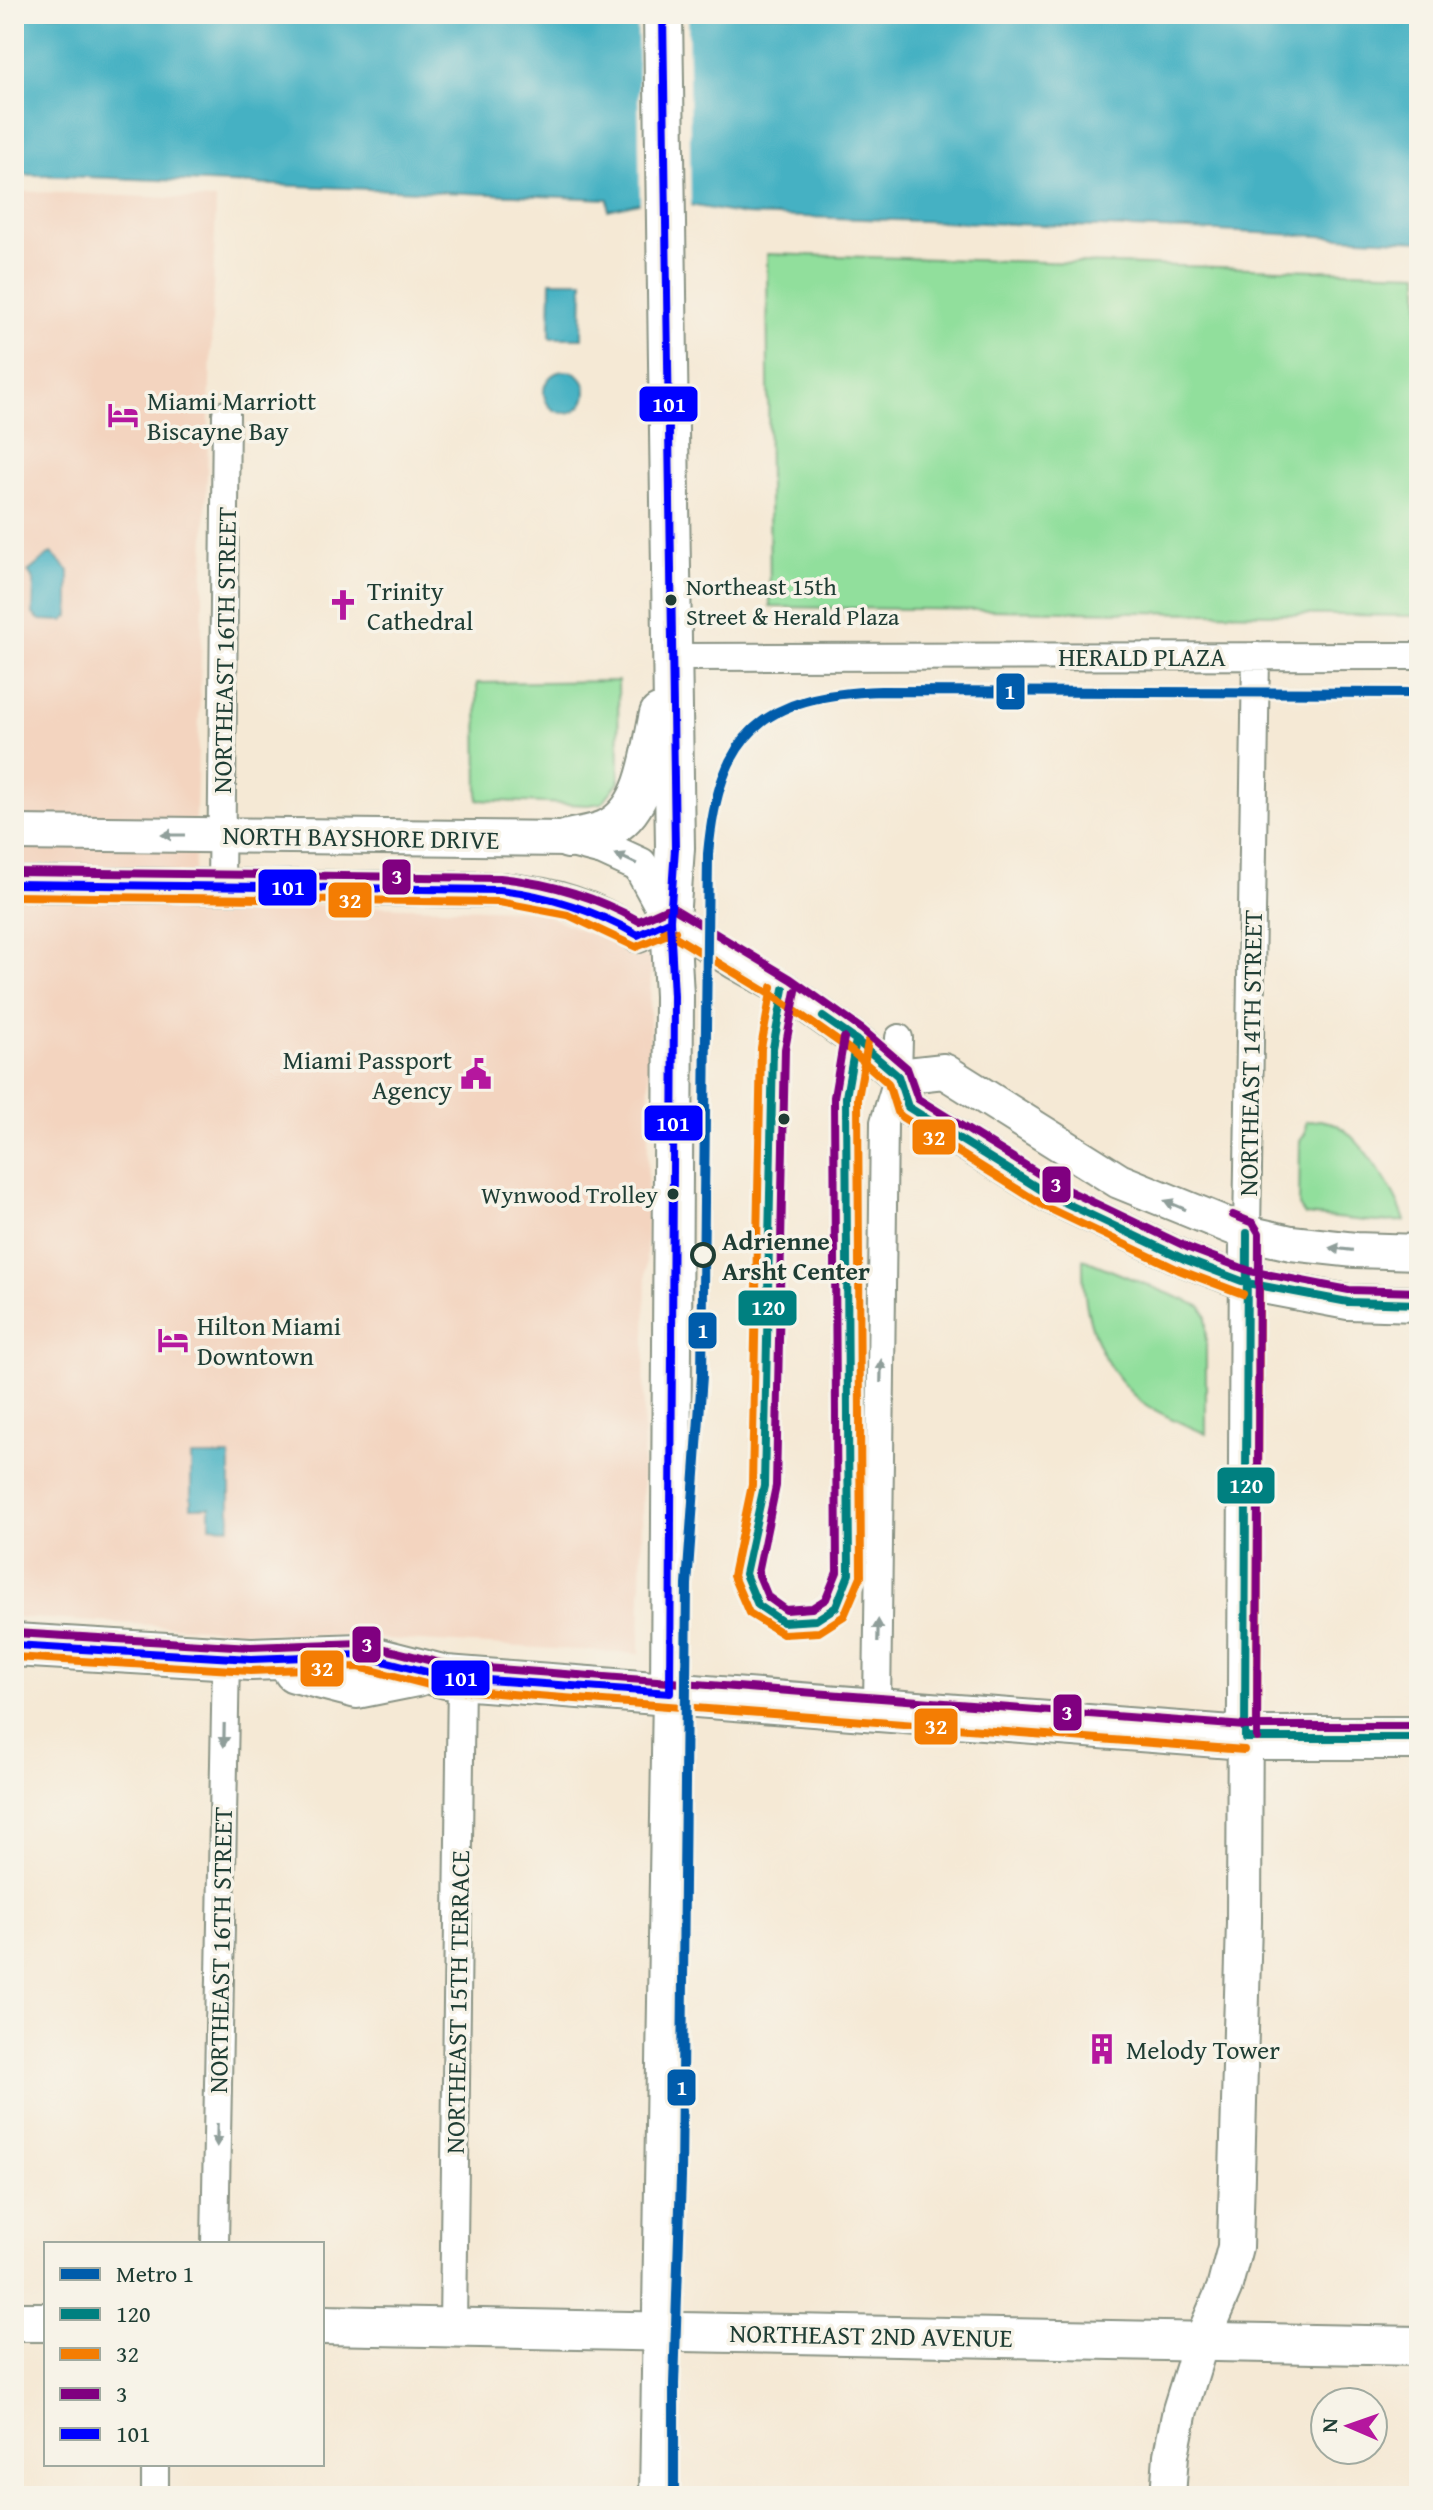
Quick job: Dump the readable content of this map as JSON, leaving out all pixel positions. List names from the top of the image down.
{
  "streets": {
    "main road": ["NORTHEAST 2ND AVENUE"],
    "street": [
      "NORTHEAST 16TH STREET",
      "HERALD PLAZA",
      "NORTH BAYSHORE DRIVE",
      "NORTHEAST 14TH STREET",
      "NORTHEAST 15TH TERRACE"
    ]
  },
  "crossings": [
    ["NORTHEAST 16TH STREET", "NORTH BAYSHORE DRIVE"],
    ["HERALD PLAZA", "NORTHEAST 14TH STREET"],
    ["NORTH BAYSHORE DRIVE", "NORTHEAST 14TH STREET"],
    ["NORTHEAST 14TH STREET", "NORTHEAST 2ND AVENUE"],
    ["NORTHEAST 15TH TERRACE", "NORTHEAST 2ND AVENUE"]
  ],
  "one_way": ["NORTHEAST 16TH STREET"],
  "places": {
    "hotel": ["Miami Marriott Biscayne Bay", "Hilton Miami Downtown"],
    "other": ["Northeast 15th Street & Herald Plaza", "Wynwood Trolley", "Adrienne Arsht Center"],
    "church": ["Trinity Cathedral"],
    "public building": ["Miami Passport Agency"],
    "building": ["Melody Tower"]
  },
  "lines": [
    "transit line 101",
    "metro line 1",
    "transit line 3",
    "transit line 32",
    "transit line 120"
  ],
  "legend": [
    "Metro 1",
    "120",
    "32",
    "3",
    "101"
  ],
  "north": "left"
}
